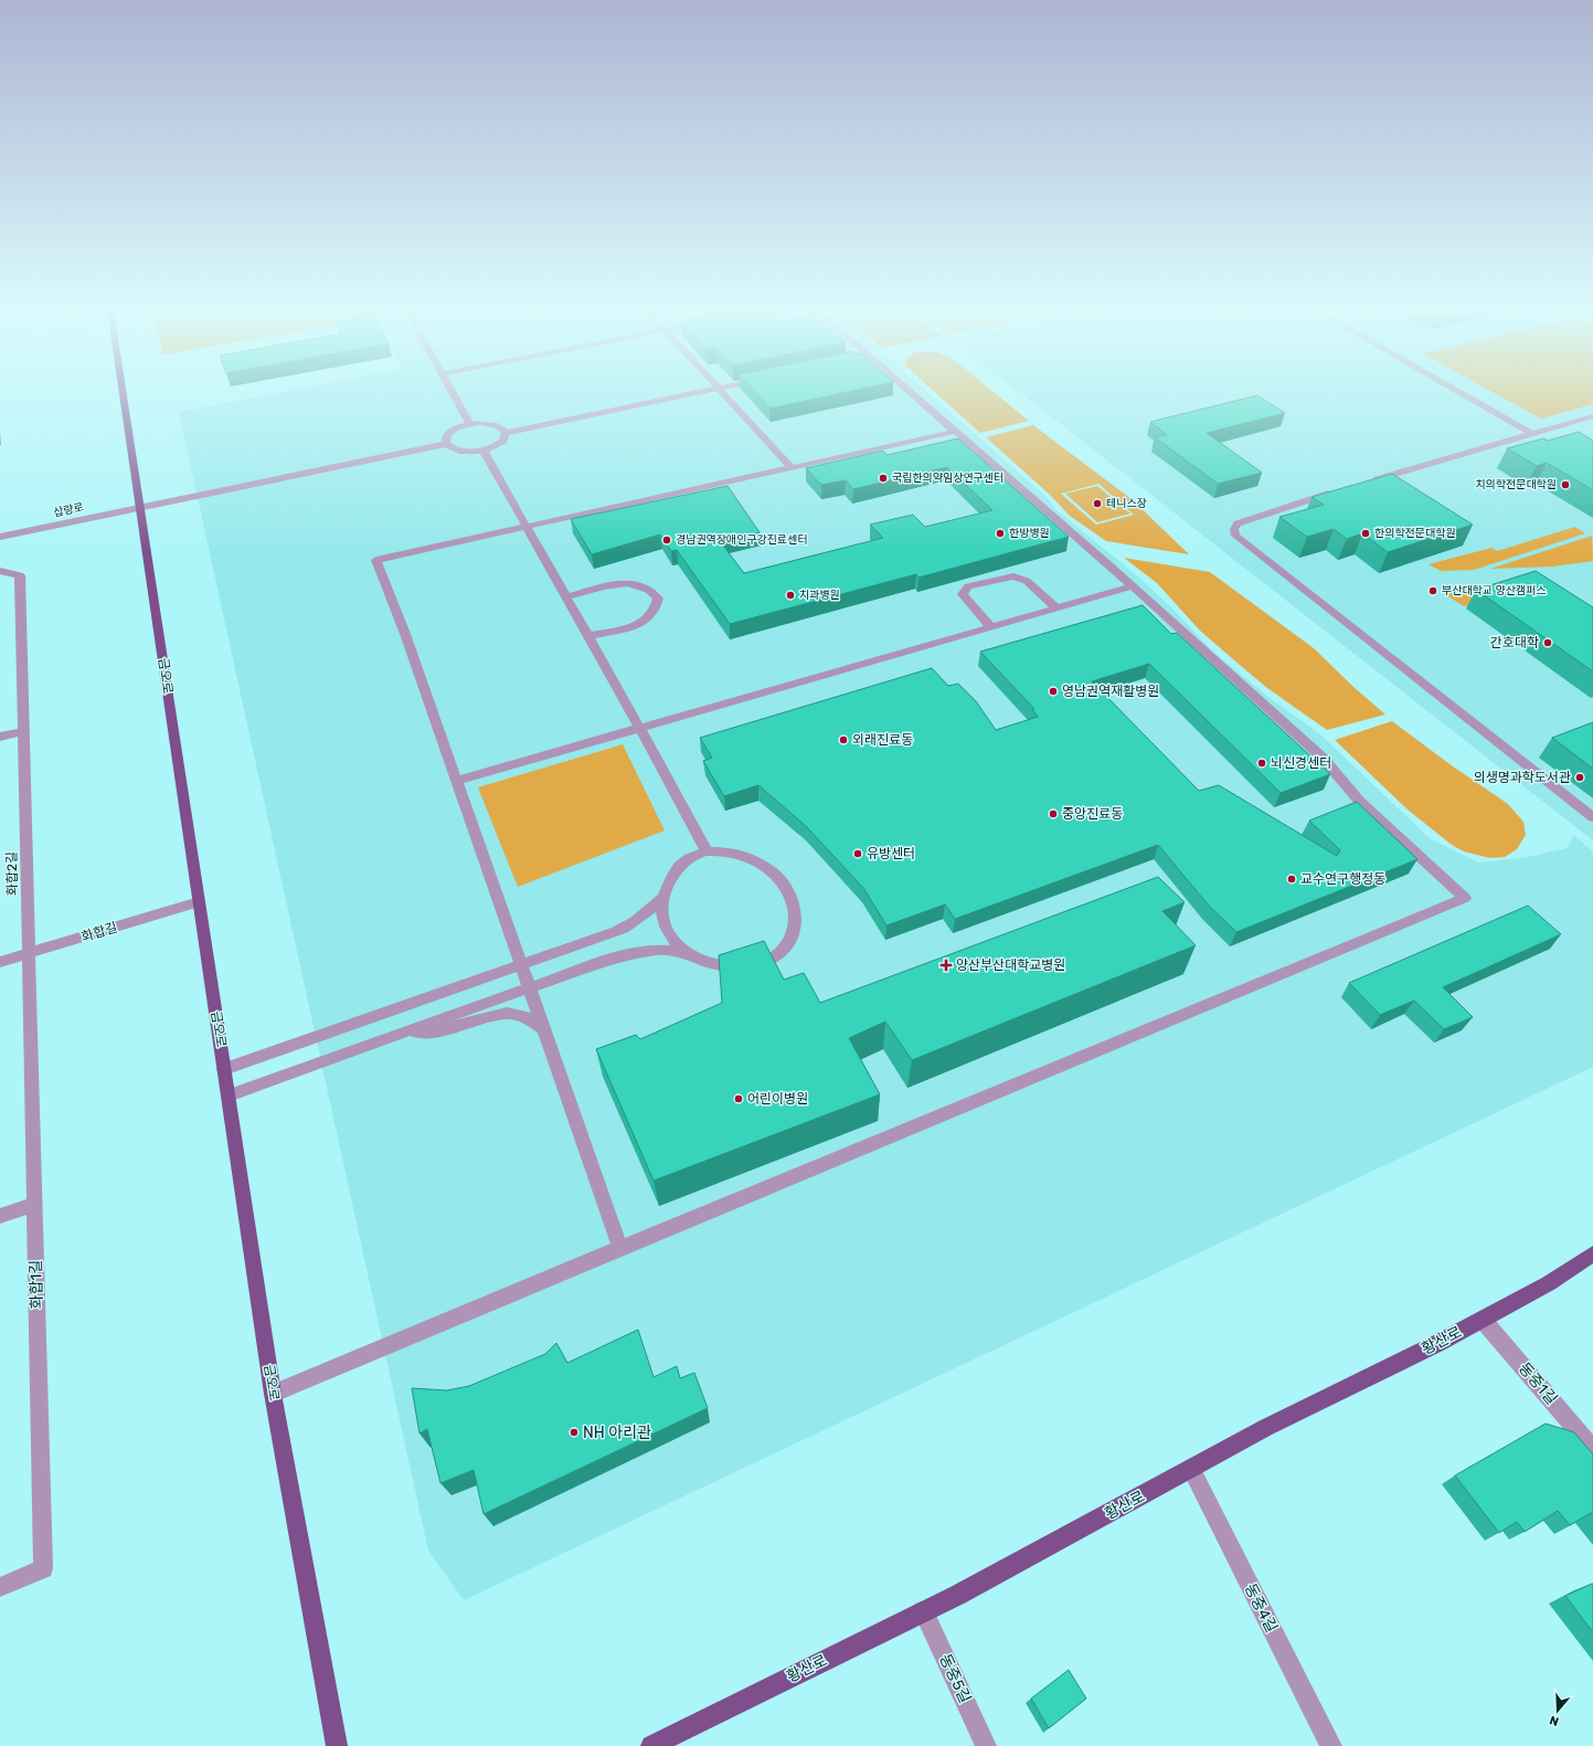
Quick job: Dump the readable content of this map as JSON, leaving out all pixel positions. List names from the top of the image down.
{
  "streets": {
    "main road": ["금오로", "황산로"],
    "street": [
      "삽량로",
      "화합2길",
      "화합길",
      "화합1길",
      "동중1길",
      "동중4길",
      "동중5길"
    ]
  },
  "crossings": [
    ["삽량로", "금오로"],
    ["금오로", "화합길"],
    ["화합2길", "화합길"],
    ["화합2길", "화합1길"],
    ["화합길", "화합1길"],
    ["황산로", "동중1길"],
    ["황산로", "동중4길"],
    ["황산로", "동중5길"]
  ],
  "places": {
    "other": [
      "국립한의약임상연구센터",
      "치의학전문대학원",
      "테니스장",
      "한방병원",
      "한의학전문대학원",
      "경남권역장애인구강진료센터",
      "부산대학교 양산캠퍼스",
      "치과병원",
      "간호대학",
      "영남권역재활병원",
      "외래진료동",
      "뇌신경센터",
      "의생명과학도서관",
      "중앙진료동",
      "유방센터",
      "교수연구행정동",
      "어린이병원",
      "NH 아리관"
    ],
    "health": ["양산부산대학교병원"]
  },
  "north": "bottom"
}
